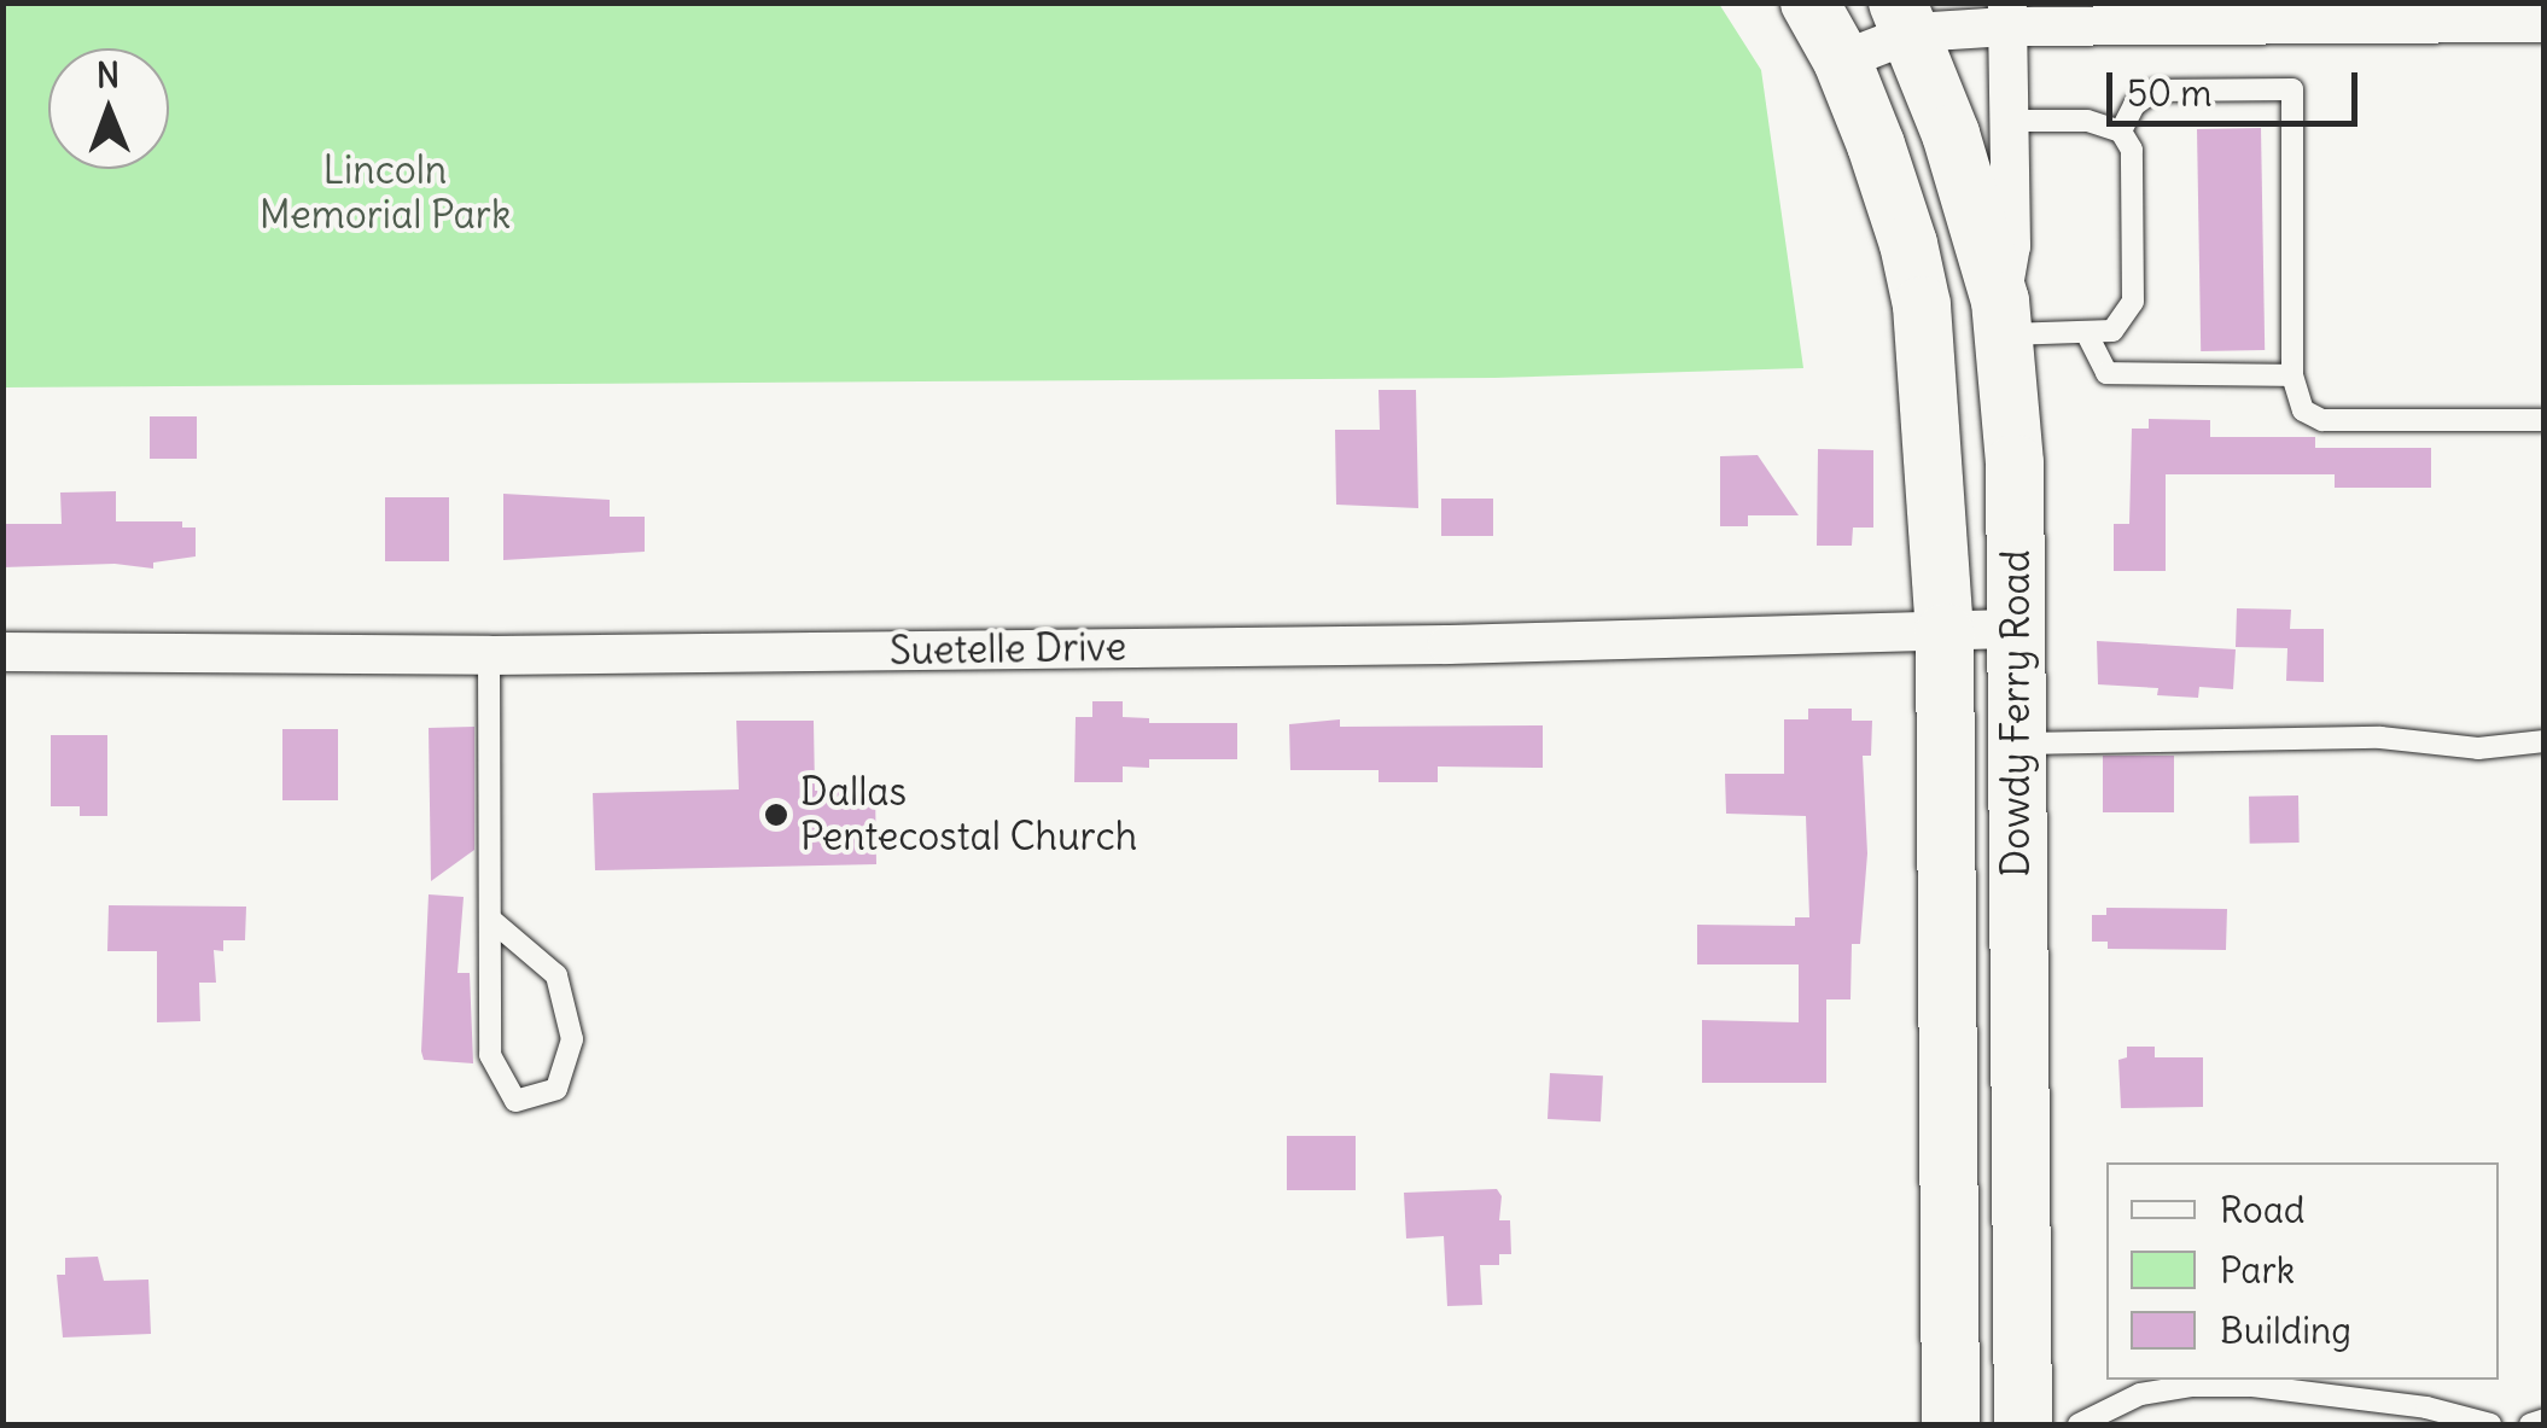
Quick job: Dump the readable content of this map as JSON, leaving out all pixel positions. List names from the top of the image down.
{
  "streets": {
    "main road": ["Dowdy Ferry Road"],
    "street": ["Suetelle Drive"]
  },
  "crossings": [
    ["Suetelle Drive", "Dowdy Ferry Road"]
  ],
  "parks": ["Lincoln Memorial Park"],
  "places": ["Dallas Pentecostal Church"],
  "legend": ["Road", "Park", "Building"],
  "scale_bar": "50 m",
  "north": "top"
}
